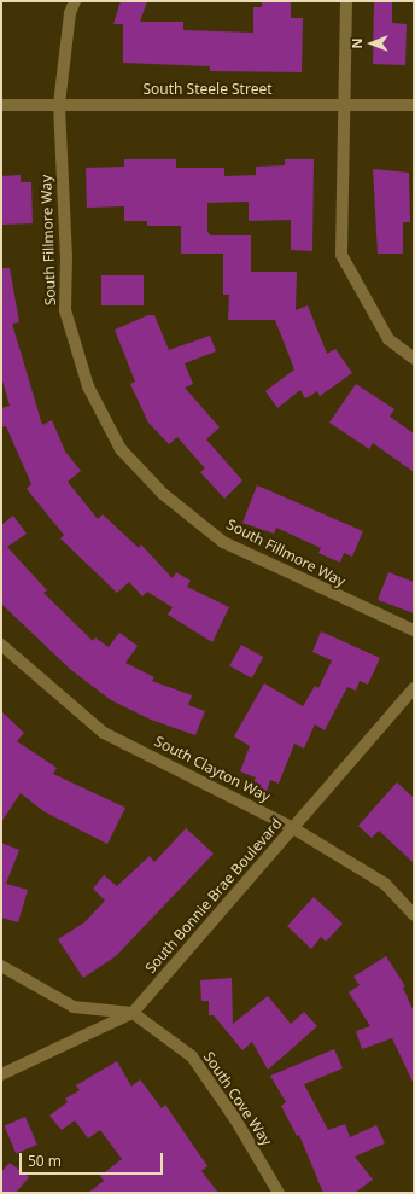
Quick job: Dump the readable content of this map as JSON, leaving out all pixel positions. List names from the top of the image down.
{
  "streets": {
    "street": [
      "South Steele Street",
      "South Fillmore Way",
      "South Clayton Way",
      "South Bonnie Brae Boulevard",
      "South Cove Way"
    ]
  },
  "crossings": [
    ["South Steele Street", "South Fillmore Way"],
    ["South Clayton Way", "South Bonnie Brae Boulevard"],
    ["South Bonnie Brae Boulevard", "South Cove Way"]
  ],
  "scale_bar": "50 m",
  "north": "left"
}
